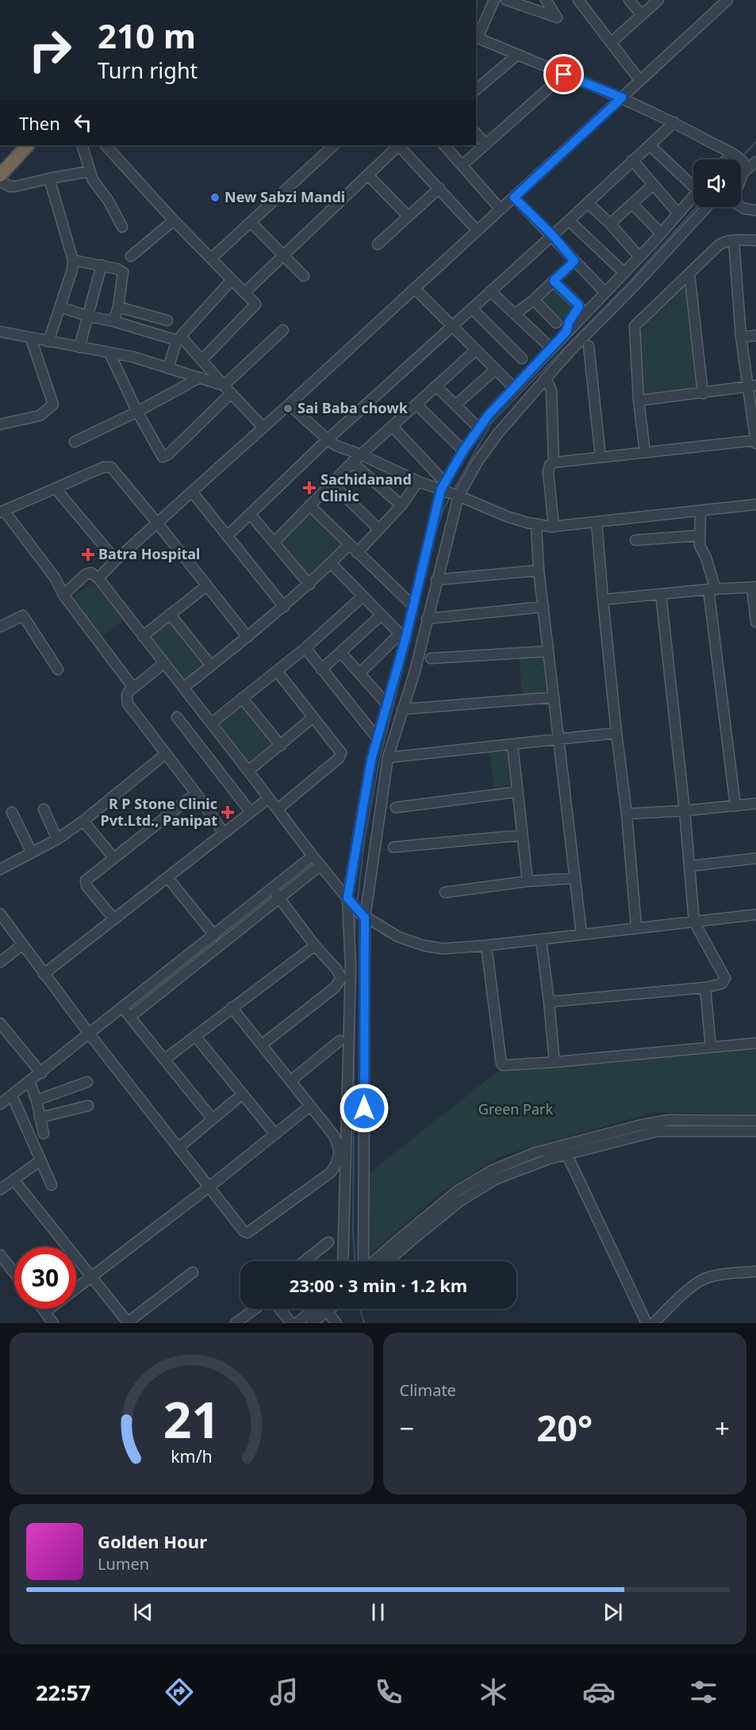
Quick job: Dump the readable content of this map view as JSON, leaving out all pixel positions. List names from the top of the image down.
{
  "parks": ["Green Park"],
  "places": {
    "other": ["New Sabzi Mandi", "Sai Baba chowk"],
    "health": ["Sachidanand Clinic", "Batra Hospital", "R P Stone Clinic Pvt.Ltd., Panipat"]
  },
  "page": {
    "turn": ["210 m", "Turn right"],
    "then": "Then",
    "limit": "30",
    "trip": "23:00 · 3 min · 1.2 km",
    "tile": "Climate",
    "heat": ["−", "20°", "+"],
    "song": ["Golden Hour", "Lumen"],
    "tabs": "22:57",
    "gauge": ["21", "km/h"]
  }
}
